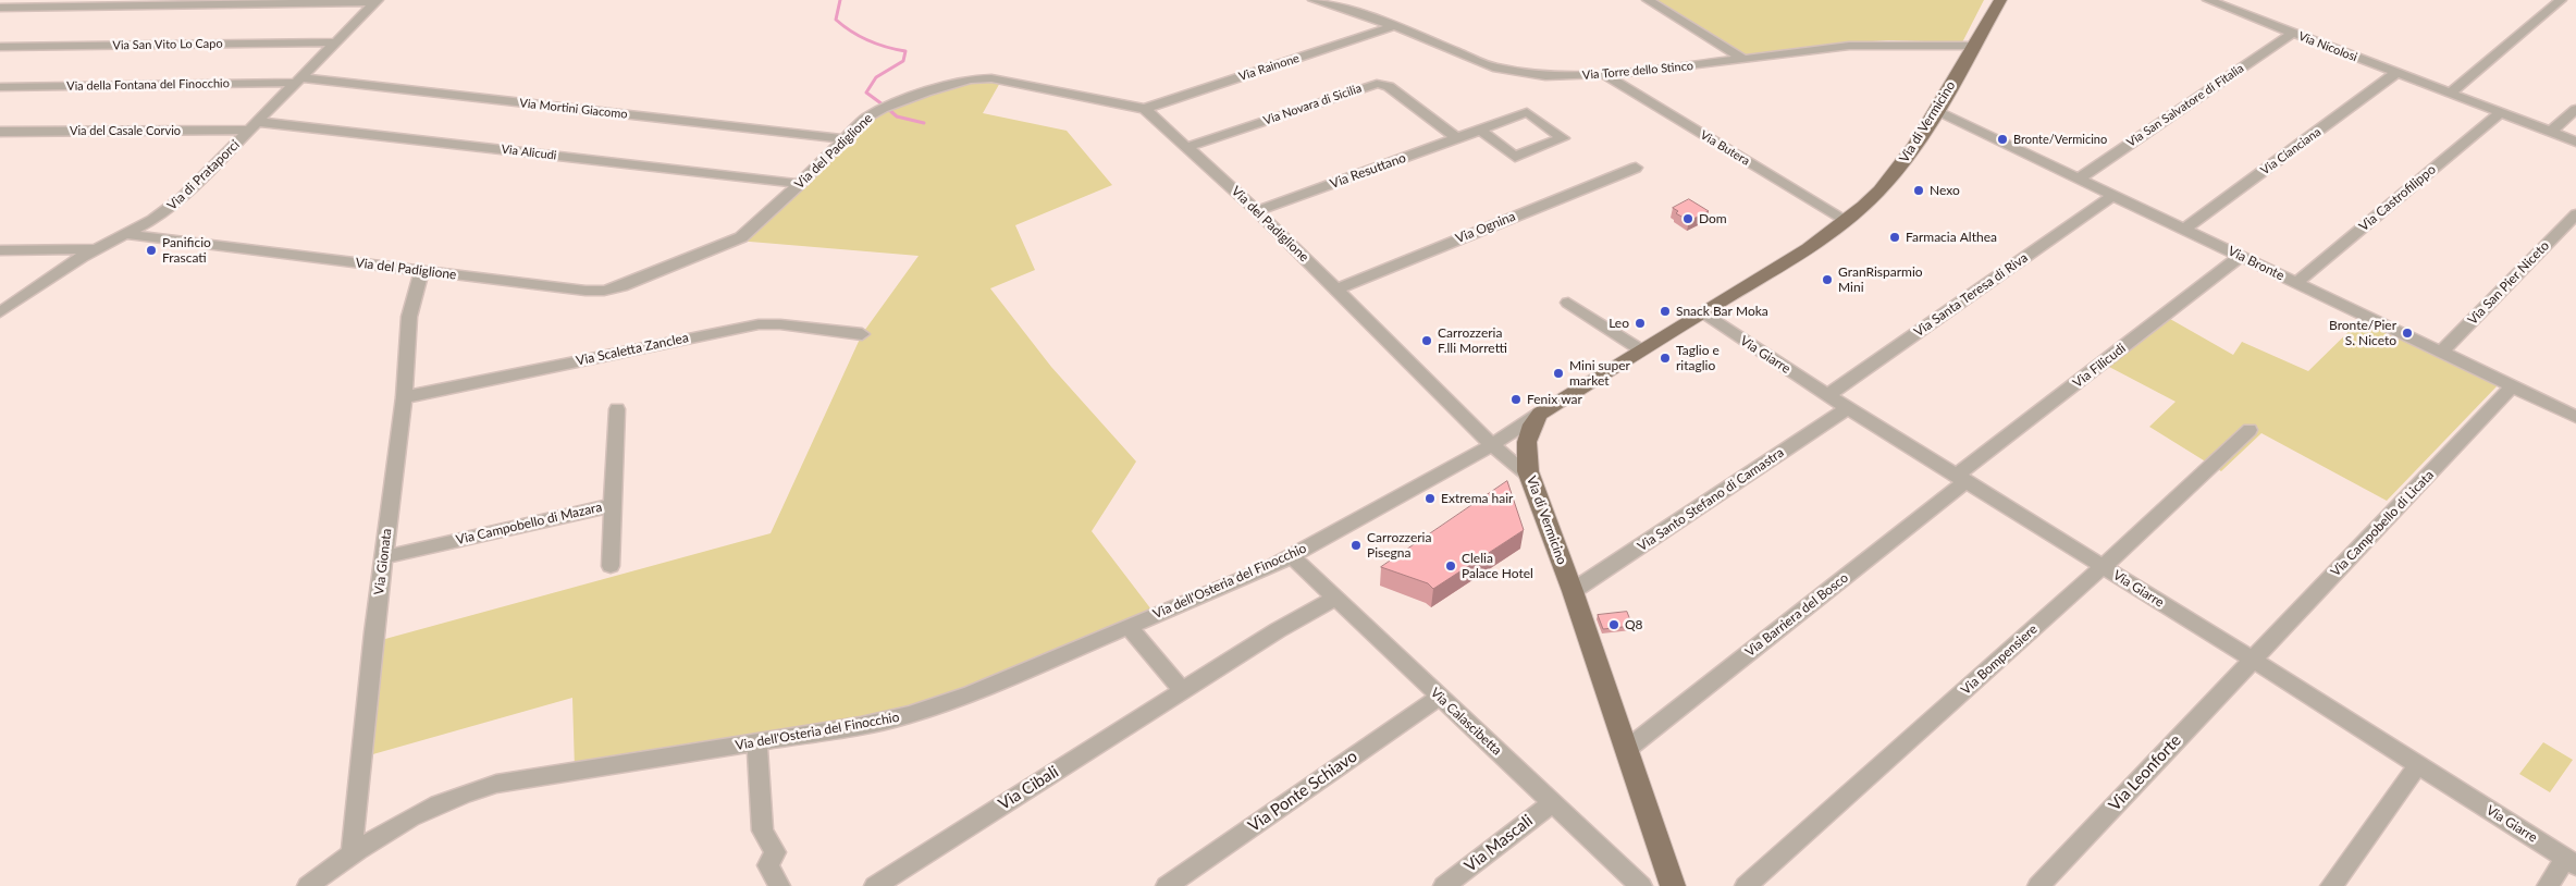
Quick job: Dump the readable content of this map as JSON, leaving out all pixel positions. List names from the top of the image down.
{
  "streets": {
    "main road": ["Via di Vermicino"],
    "street": [
      "Via San Vito Lo Capo",
      "Via Nicolosi",
      "Via Rainone",
      "Via Torre dello Stinco",
      "Via della Fontana del Finocchio",
      "Via Novara di Sicilia",
      "Via San Salvatore di Fitalia",
      "Via Mortini Giacomo",
      "Via del Casale Corvio",
      "Via Butera",
      "Via del Padiglione",
      "Via Cianciana",
      "Via Alicudi",
      "Via Resuttano",
      "Via di Prataporci",
      "Via Castrofilippo",
      "Via Ognina",
      "Via Bronte",
      "Via San Pier Niceto",
      "Via Santa Teresa di Riva",
      "Via Scaletta Zanclea",
      "Via Giarre",
      "Via Filicudi",
      "Via Santo Stefano di Camastra",
      "Via Campobello di Mazara",
      "Via Campobello di Licata",
      "Via Gionata",
      "Via dell'Osteria del Finocchio",
      "Via Barriera del Bosco",
      "Via Bompensiere",
      "Via Calascibetta",
      "Via Leonforte",
      "Via Cibali",
      "Via Ponte Schiavo",
      "Via Mascali"
    ]
  },
  "crossings": [
    ["Via San Vito Lo Capo", "Via di Prataporci"],
    ["Via Nicolosi", "Via San Salvatore di Fitalia"],
    ["Via Nicolosi", "Via Cianciana"],
    ["Via Nicolosi", "Via Castrofilippo"],
    ["Via Rainone", "Via Torre dello Stinco"],
    ["Via Rainone", "Via del Padiglione"],
    ["Via Torre dello Stinco", "Via di Vermicino"],
    ["Via Torre dello Stinco", "Via Butera"],
    ["Via della Fontana del Finocchio", "Via Mortini Giacomo"],
    ["Via della Fontana del Finocchio", "Via di Prataporci"],
    ["Via Novara di Sicilia", "Via del Padiglione"],
    ["Via Novara di Sicilia", "Via Resuttano"],
    ["Via San Salvatore di Fitalia", "Via Bronte"],
    ["Via Mortini Giacomo", "Via del Padiglione"],
    ["Via Mortini Giacomo", "Via di Prataporci"],
    ["Via di Vermicino", "Via Butera"],
    ["Via di Vermicino", "Via del Padiglione"],
    ["Via di Vermicino", "Via Bronte"],
    ["Via di Vermicino", "Via Giarre"],
    ["Via di Vermicino", "Via Santo Stefano di Camastra"],
    ["Via di Vermicino", "Via dell'Osteria del Finocchio"],
    ["Via di Vermicino", "Via Barriera del Bosco"],
    ["Via del Casale Corvio", "Via Alicudi"],
    ["Via del Casale Corvio", "Via di Prataporci"],
    ["Via del Padiglione", "Via Alicudi"],
    ["Via del Padiglione", "Via Resuttano"],
    ["Via del Padiglione", "Via di Prataporci"],
    ["Via del Padiglione", "Via Ognina"],
    ["Via del Padiglione", "Via Gionata"],
    ["Via del Padiglione", "Via dell'Osteria del Finocchio"],
    ["Via Cianciana", "Via Bronte"],
    ["Via Alicudi", "Via di Prataporci"],
    ["Via Castrofilippo", "Via Bronte"],
    ["Via Bronte", "Via San Pier Niceto"],
    ["Via Bronte", "Via Santa Teresa di Riva"],
    ["Via Bronte", "Via Filicudi"],
    ["Via Bronte", "Via Campobello di Licata"],
    ["Via Santa Teresa di Riva", "Via Giarre"],
    ["Via Scaletta Zanclea", "Via Gionata"],
    ["Via Giarre", "Via Filicudi"],
    ["Via Giarre", "Via Santo Stefano di Camastra"],
    ["Via Giarre", "Via Campobello di Licata"],
    ["Via Giarre", "Via Barriera del Bosco"],
    ["Via Giarre", "Via Bompensiere"],
    ["Via Giarre", "Via Leonforte"],
    ["Via Filicudi", "Via Barriera del Bosco"],
    ["Via Campobello di Mazara", "Via Gionata"],
    ["Via Campobello di Licata", "Via Leonforte"],
    ["Via Gionata", "Via dell'Osteria del Finocchio"],
    ["Via dell'Osteria del Finocchio", "Via Calascibetta"],
    ["Via Calascibetta", "Via Cibali"],
    ["Via Calascibetta", "Via Ponte Schiavo"],
    ["Via Calascibetta", "Via Mascali"]
  ],
  "places": [
    "Bronte/Vermicino",
    "Nexo",
    "Dom",
    "Farmacia Althea",
    "Panificio Frascati",
    "GranRisparmio Mini",
    "Snack Bar Moka",
    "Leo",
    "Bronte/Pier S. Niceto",
    "Carrozzeria F.lli Morretti",
    "Taglio e ritaglio",
    "Mini super market",
    "Fenix war",
    "Extrema hair",
    "Carrozzeria Pisegna",
    "Clelia Palace Hotel",
    "Q8"
  ]
}
